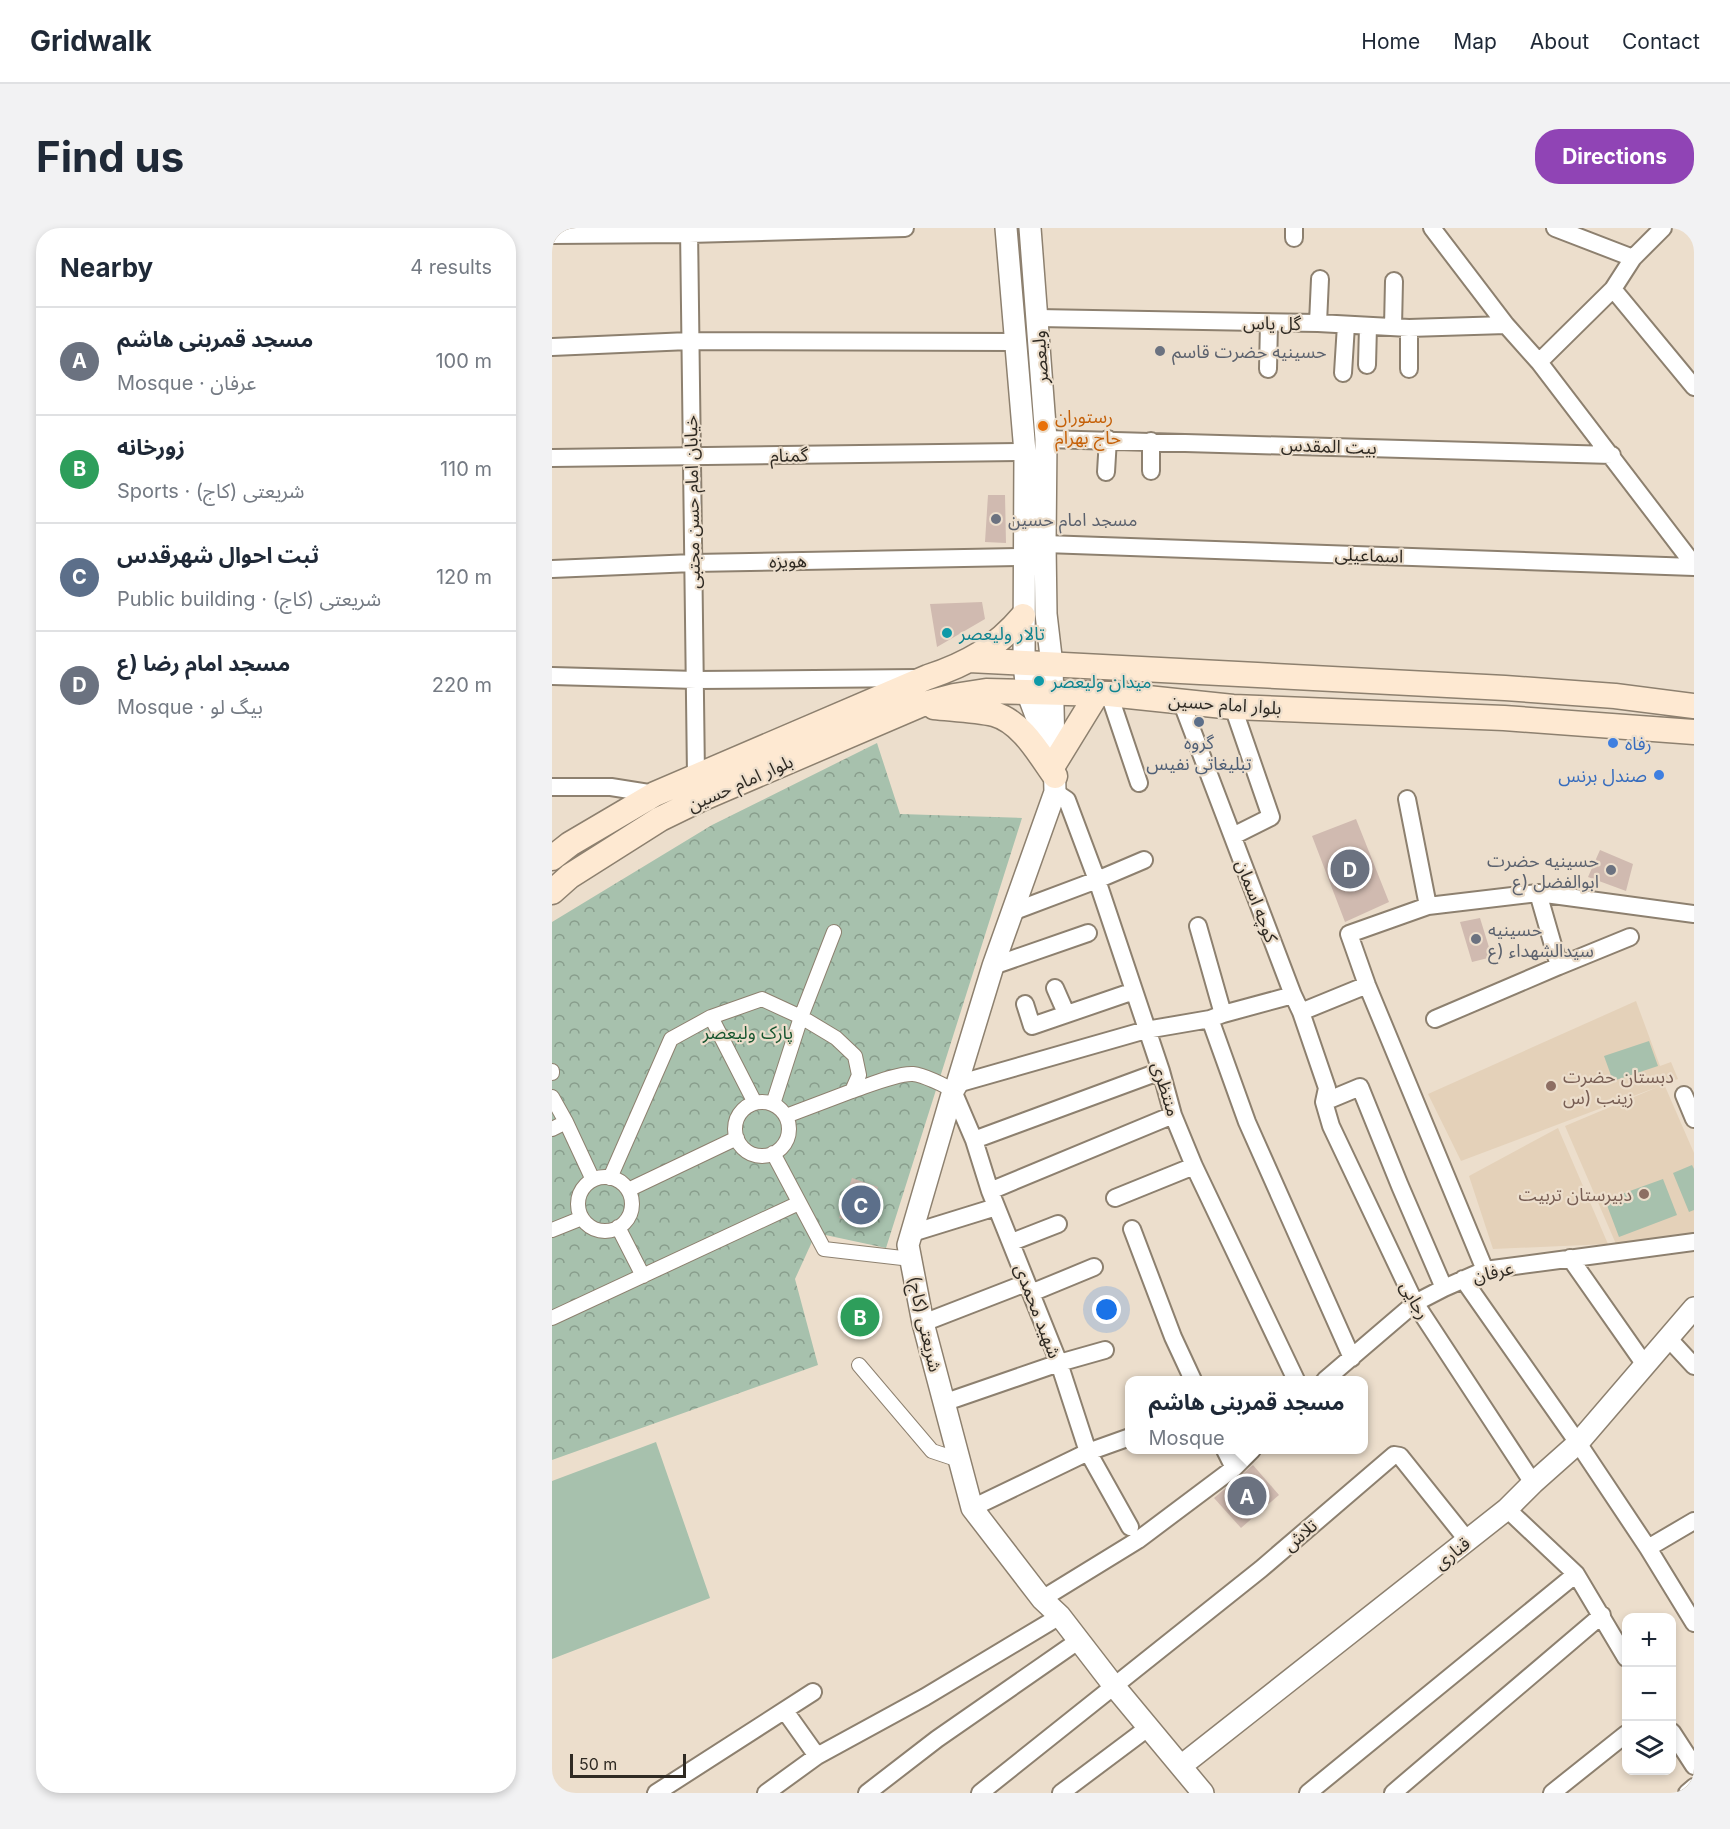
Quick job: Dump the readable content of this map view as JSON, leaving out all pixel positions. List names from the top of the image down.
{
  "streets": {
    "main road": ["بلوار امام حسین"],
    "street": [
      "گل یاس",
      "ولیعصر",
      "بیت المقدس",
      "گمنام",
      "خیابان امام حسن مجتبی",
      "اسماعیلی",
      "هویزه",
      "کوچه اسمان",
      "منتظری",
      "عرفان",
      "رجایی",
      "شهید محمدی",
      "شریعتی (کاج)",
      "تلاش",
      "قناری"
    ]
  },
  "crossings": [
    ["گل یاس", "ولیعصر"],
    ["ولیعصر", "بیت المقدس"],
    ["ولیعصر", "گمنام"],
    ["ولیعصر", "اسماعیلی"],
    ["ولیعصر", "هویزه"],
    ["ولیعصر", "بلوار امام حسین"],
    ["ولیعصر", "منتظری"],
    ["ولیعصر", "شریعتی (کاج)"],
    ["گمنام", "خیابان امام حسن مجتبی"],
    ["خیابان امام حسن مجتبی", "هویزه"],
    ["خیابان امام حسن مجتبی", "بلوار امام حسین"],
    ["بلوار امام حسین", "کوچه اسمان"],
    ["کوچه اسمان", "رجایی"],
    ["منتظری", "شریعتی (کاج)"],
    ["عرفان", "رجایی"],
    ["رجایی", "قناری"],
    ["شهید محمدی", "شریعتی (کاج)"],
    ["شریعتی (کاج)", "تلاش"],
    ["شریعتی (کاج)", "قناری"],
    ["تلاش", "قناری"]
  ],
  "parks": ["پارک ولیعصر"],
  "places": [
    "حسینیه حضرت قاسم",
    "رستوران حاج بهرام",
    "مسجد امام حسین",
    "تالار ولیعصر",
    "میدان ولیعصر",
    "گروه تبلیغاتی نفیس",
    "رفاه",
    "صندل برنس",
    "حسینیه حضرت ابوالفضل (ع",
    "حسینیه سیدالشهداء (ع",
    "دبستان حضرت زینب (س",
    "دبیرستان تربیت"
  ],
  "scale_bar": "50 m",
  "page": {
    "header": "Gridwalk",
    "nav": [
      "Home",
      "Map",
      "About",
      "Contact"
    ],
    "buttons": "Directions",
    "title": "Find us",
    "heading": ["Nearby", "4 results"],
    "list": [
      {
        "mark": "A",
        "name": "مسجد قمربنی هاشم",
        "note": "Mosque · عرفان",
        "value": "100 m"
      },
      {
        "mark": "B",
        "name": "زورخانه",
        "note": "Sports · شریعتی (کاج)",
        "value": "110 m"
      },
      {
        "mark": "C",
        "name": "ثبت احوال شهرقدس",
        "note": "Public building · شریعتی (کاج)",
        "value": "120 m"
      },
      {
        "mark": "D",
        "name": "مسجد امام رضا (ع",
        "note": "Mosque · بیگ لو",
        "value": "220 m"
      }
    ],
    "pins": [
      "D",
      "C",
      "B",
      "A"
    ],
    "popup": ["مسجد قمربنی هاشم", "Mosque"],
    "map_buttons": ["+", "−"],
    "scale": "50 m"
  }
}
